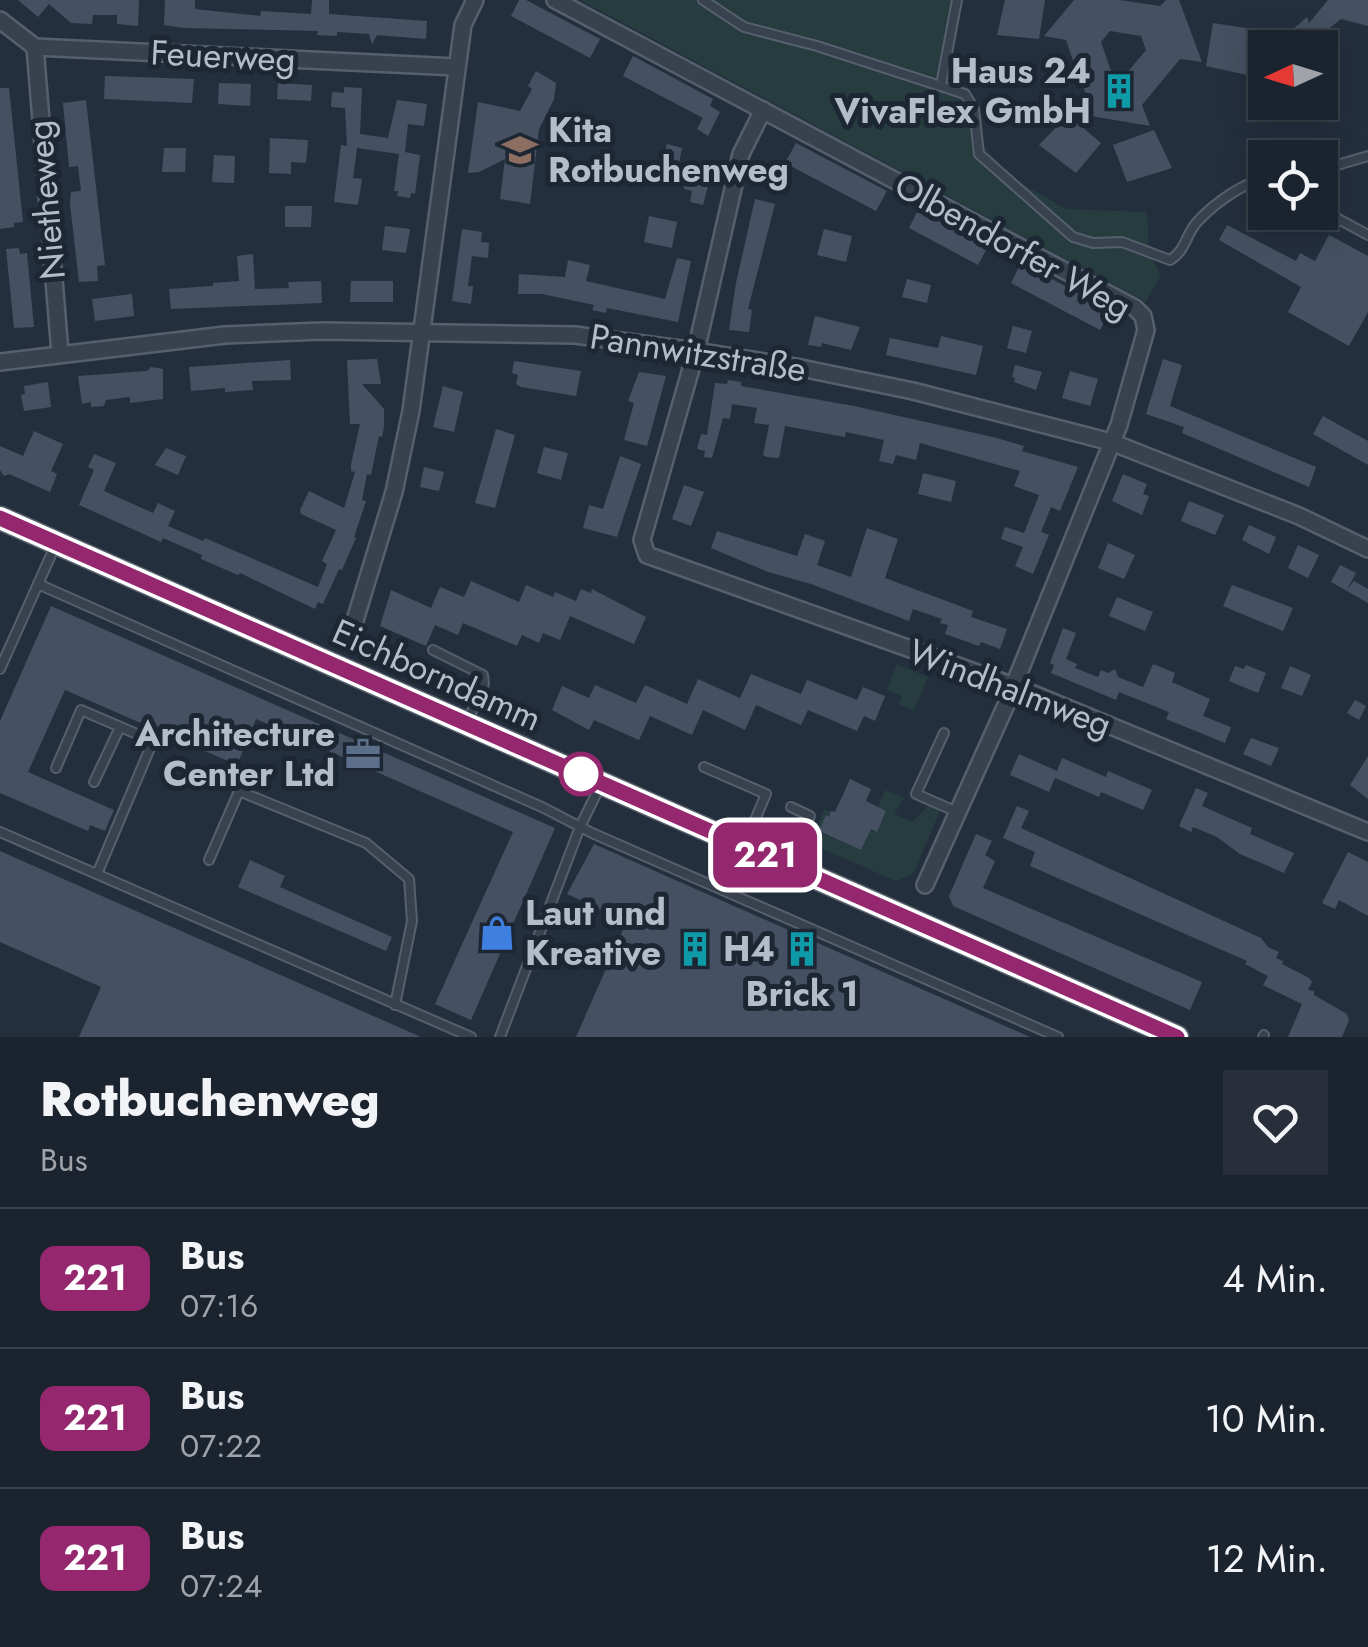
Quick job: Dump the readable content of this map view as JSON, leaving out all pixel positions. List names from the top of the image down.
{
  "streets": {
    "main road": ["Eichborndamm"],
    "street": [
      "Feuerweg",
      "Nietheweg",
      "Olbendorfer Weg",
      "Pannwitzstraße",
      "Windhalmweg"
    ]
  },
  "crossings": [
    ["Feuerweg", "Nietheweg"],
    ["Nietheweg", "Pannwitzstraße"],
    ["Olbendorfer Weg", "Pannwitzstraße"],
    ["Olbendorfer Weg", "Windhalmweg"],
    ["Pannwitzstraße", "Windhalmweg"]
  ],
  "places": {
    "building": ["Haus 24 VivaFlex GmbH", "H4", "Brick 1"],
    "school or university": ["Kita Rotbuchenweg"],
    "office": ["Architecture Center Ltd"],
    "shop": ["Laut und Kreative"]
  },
  "lines": ["bus line 221"],
  "north": "left",
  "page": {
    "on_map": "221",
    "heading": ["Rotbuchenweg", "Bus"],
    "list": [
      {
        "mark": "221",
        "name": "Bus",
        "note": "07:16",
        "value": "4 Min."
      },
      {
        "mark": "221",
        "name": "Bus",
        "note": "07:22",
        "value": "10 Min."
      },
      {
        "mark": "221",
        "name": "Bus",
        "note": "07:24",
        "value": "12 Min."
      }
    ]
  }
}
